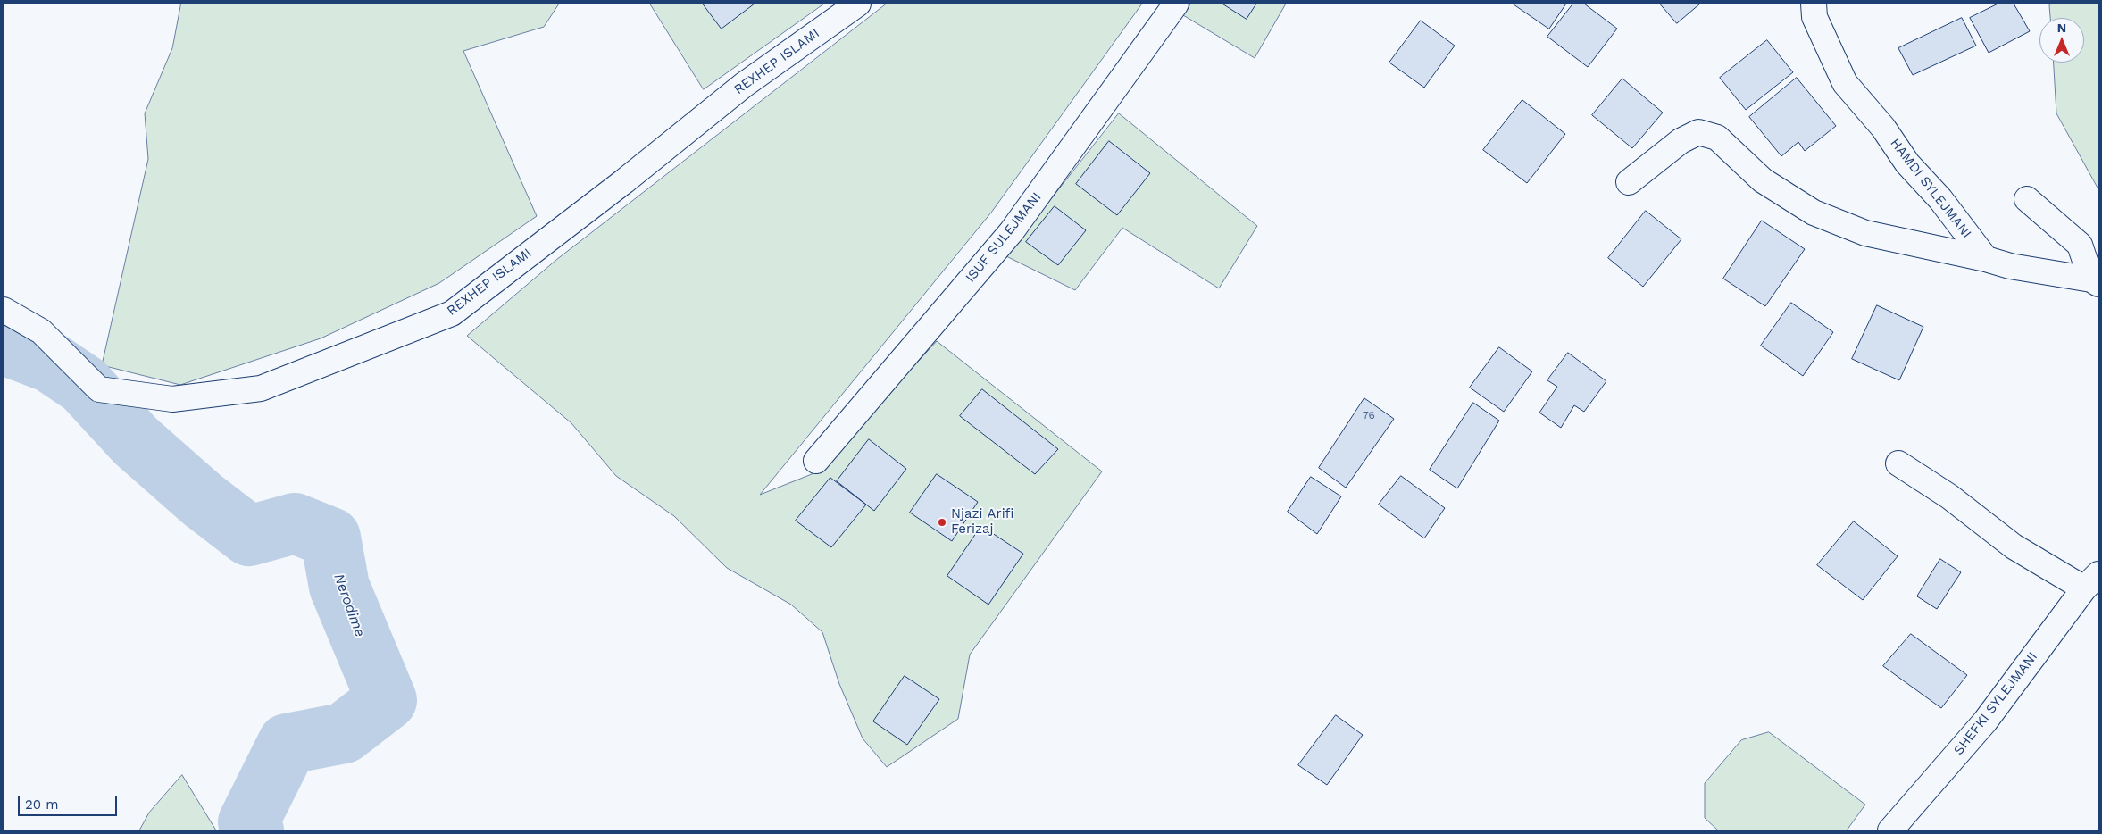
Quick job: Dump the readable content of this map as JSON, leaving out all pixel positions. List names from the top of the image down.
{
  "streets": {
    "street": [
      "REXHEP ISLAMI",
      "HAMDI SYLEJMANI",
      "ISUF SULEJMANI",
      "SHEFKI SYLEJMANI"
    ]
  },
  "water": ["Nerodime"],
  "places": ["Njazi Arifi Ferizaj"],
  "house_numbers": ["76"],
  "scale_bar": "20 m",
  "north": "top"
}
